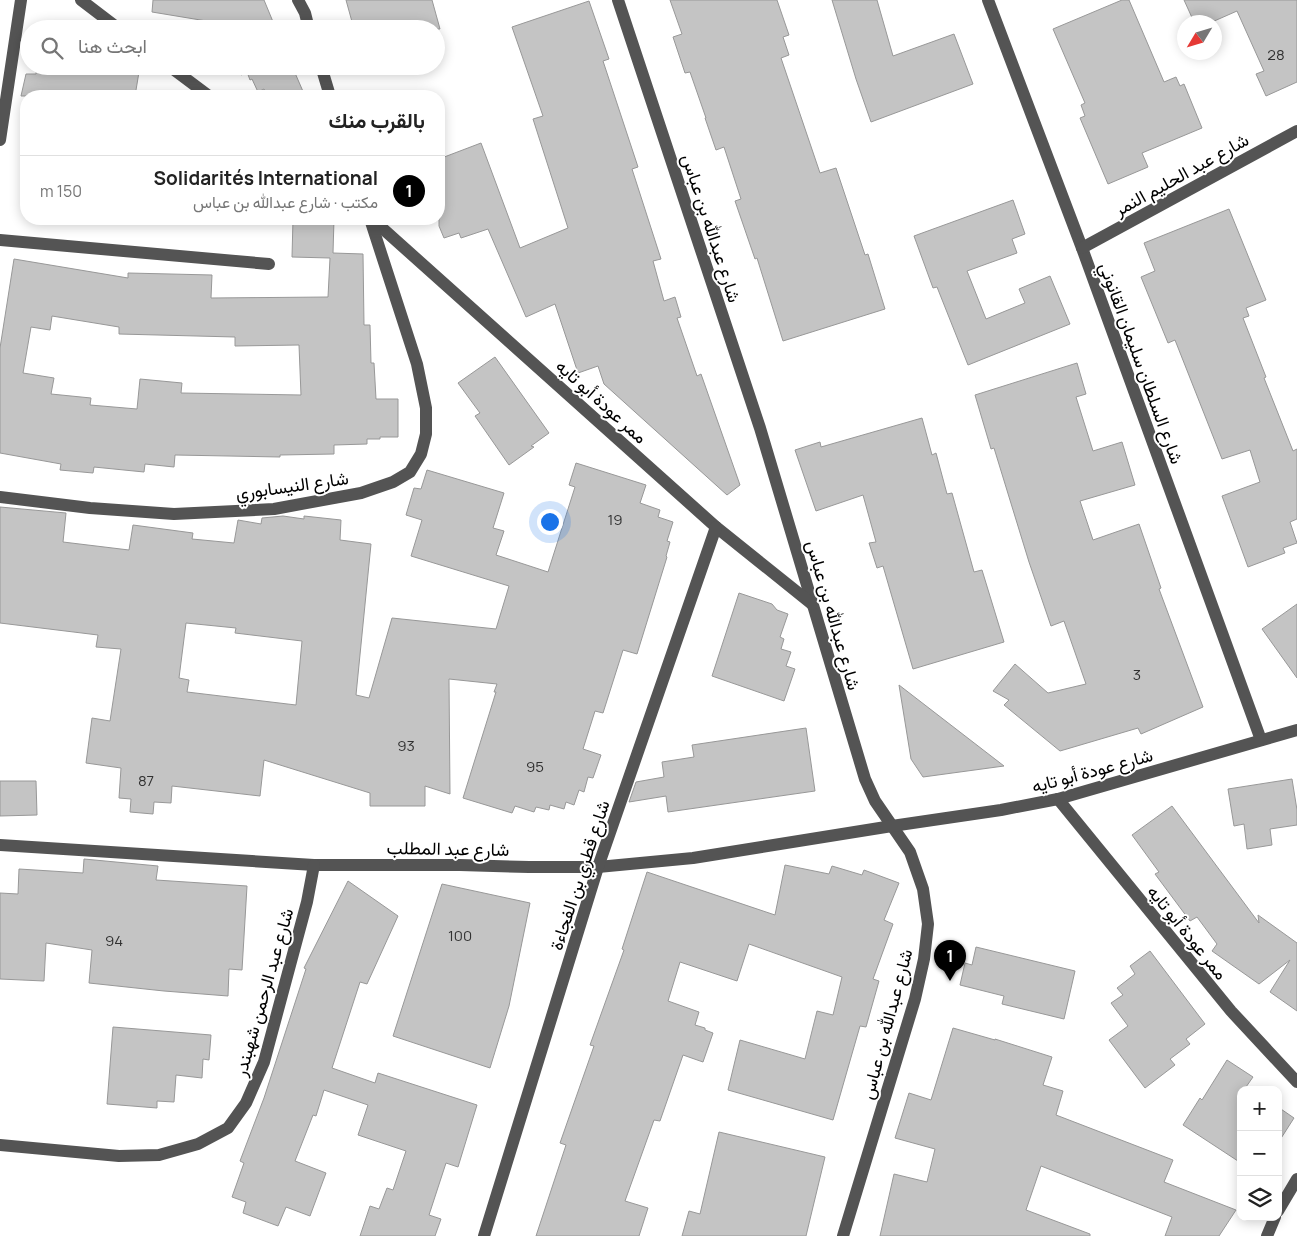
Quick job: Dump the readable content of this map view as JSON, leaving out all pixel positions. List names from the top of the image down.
{
  "streets": {
    "street": [
      "شارع عبد الحليم النمر",
      "شارع عبدالله بن عباس",
      "شارع السلطان سليمان القانوني",
      "ممر عودة أبو تايه",
      "شارع النيسابوري",
      "شارع عودة أبو تايه",
      "شارع عبد المطلب",
      "شارع قطري بن الفجاءة",
      "شارع عبد الرحمن شهبندر"
    ]
  },
  "crossings": [
    ["شارع عبد الحليم النمر", "شارع السلطان سليمان القانوني"],
    ["شارع عبدالله بن عباس", "ممر عودة أبو تايه"],
    ["شارع عبدالله بن عباس", "شارع عودة أبو تايه"],
    ["شارع عبدالله بن عباس", "شارع عبد المطلب"],
    ["شارع السلطان سليمان القانوني", "شارع عودة أبو تايه"],
    ["ممر عودة أبو تايه", "شارع عودة أبو تايه"],
    ["ممر عودة أبو تايه", "شارع قطري بن الفجاءة"],
    ["شارع عودة أبو تايه", "شارع عبد المطلب"],
    ["شارع عبد المطلب", "شارع قطري بن الفجاءة"],
    ["شارع عبد المطلب", "شارع عبد الرحمن شهبندر"]
  ],
  "house_numbers": [
    "28",
    "19",
    "3",
    "93",
    "95",
    "87",
    "100",
    "94"
  ],
  "north": "bottom left",
  "page": {
    "search": "ابحث هنا",
    "heading": "بالقرب منك",
    "list": [
      {
        "mark": "1",
        "name": "Solidarités International",
        "note": "مكتب · شارع عبدالله بن عباس",
        "value": "150 m"
      }
    ],
    "pins": "1",
    "map_buttons": ["+", "−"]
  }
}
